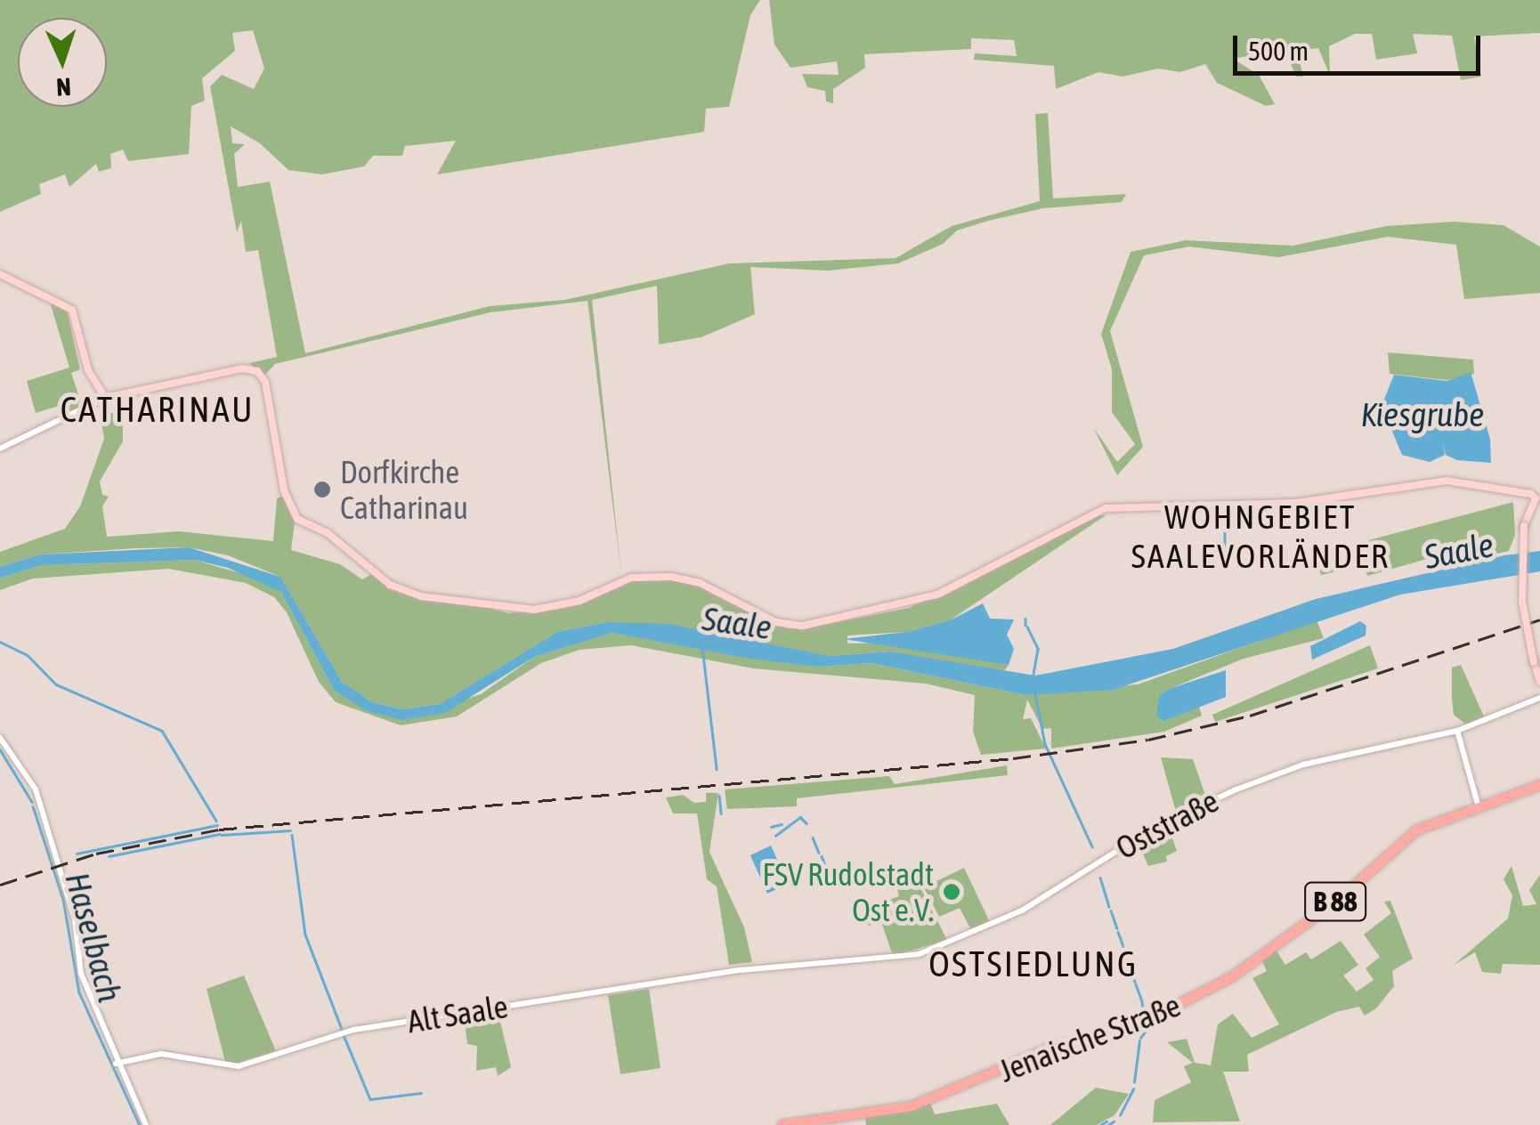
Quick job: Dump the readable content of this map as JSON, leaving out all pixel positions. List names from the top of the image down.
{
  "streets": {
    "main road": ["B 88", "Jenaische Straße"],
    "street": ["Oststraße", "Alt Saale"]
  },
  "crossings": [
    ["Oststraße", "Alt Saale"]
  ],
  "districts": ["CATHARINAU", "WOHNGEBIET SAALEVORLÄNDER", "OSTSIEDLUNG"],
  "water": ["Kiesgrube", "Saale", "Haselbach"],
  "places": ["Dorfkirche Catharinau", "FSV Rudolstadt Ost e.V."],
  "scale_bar": "500 m",
  "north": "bottom"
}
